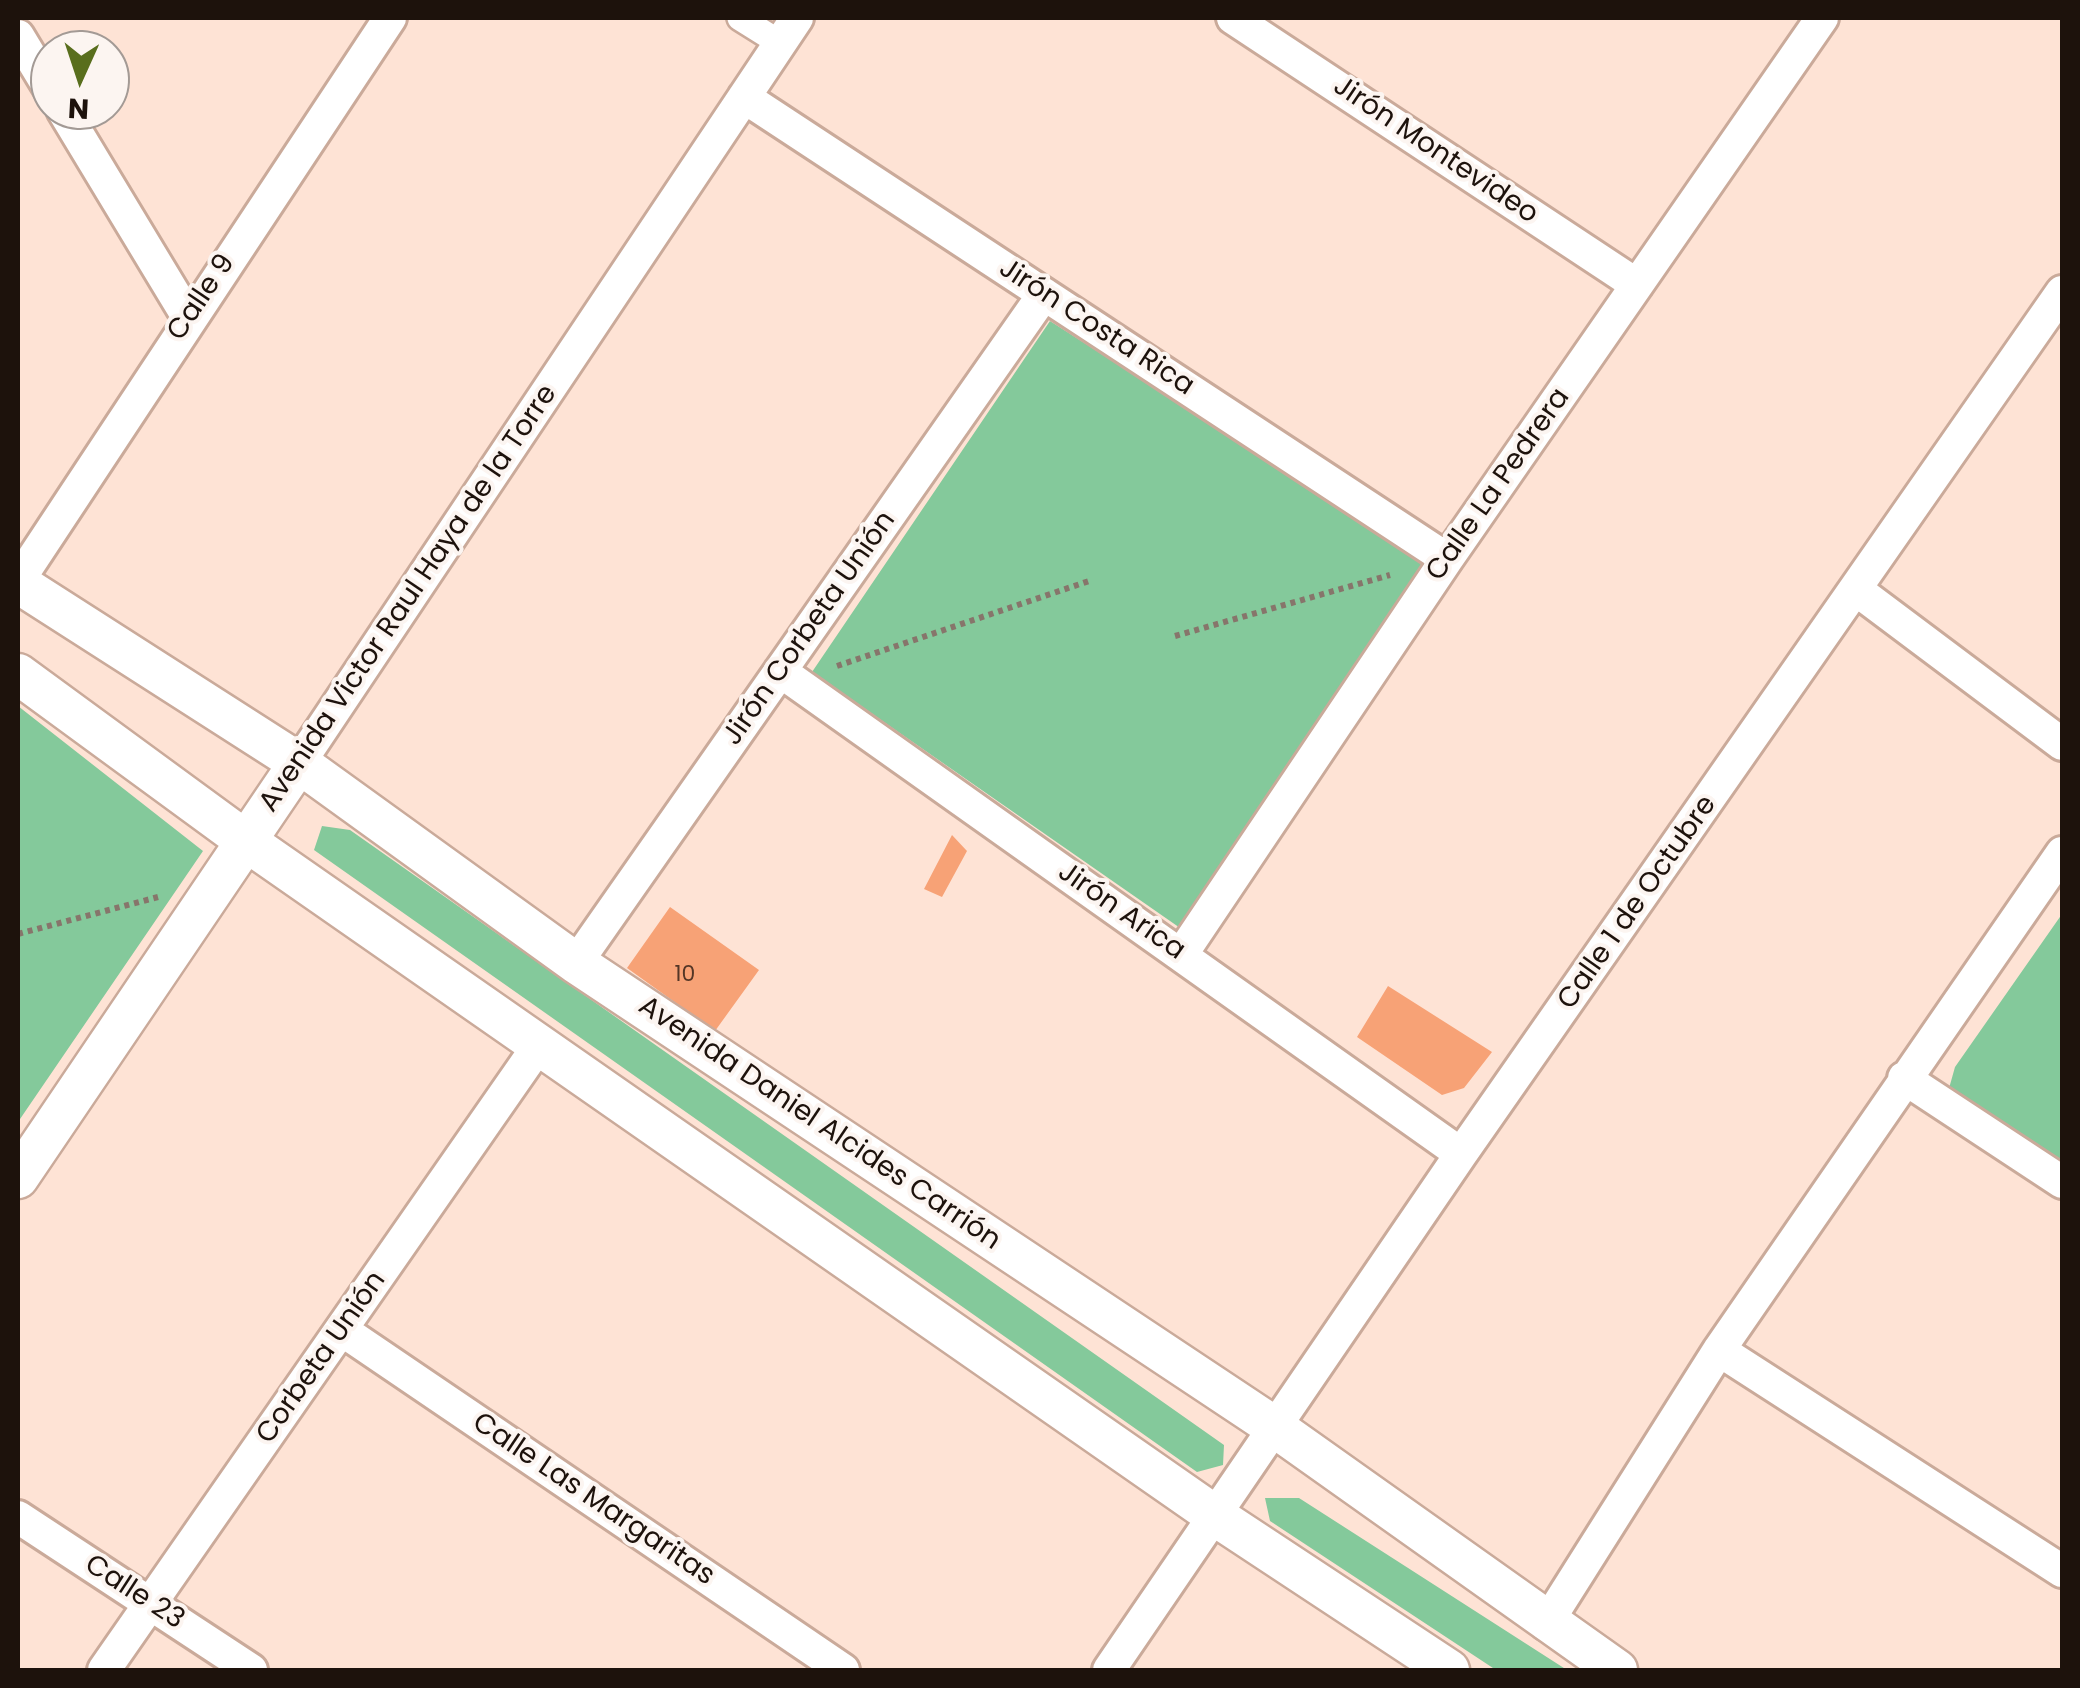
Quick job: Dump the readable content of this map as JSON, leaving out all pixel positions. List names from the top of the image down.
{
  "streets": {
    "street": [
      "Jirón Montevideo",
      "Calle 9",
      "Jirón Costa Rica",
      "Calle La Pedrera",
      "Avenida Victor Raul Haya de la Torre",
      "Jirón Corbeta Unión",
      "Calle 1 de Octubre",
      "Jirón Arica",
      "Avenida Daniel Alcides Carrión",
      "Corbeta Unión",
      "Calle Las Margaritas",
      "Calle 23"
    ]
  },
  "crossings": [
    ["Jirón Montevideo", "Calle La Pedrera"],
    ["Calle 9", "Avenida Daniel Alcides Carrión"],
    ["Jirón Costa Rica", "Calle La Pedrera"],
    ["Jirón Costa Rica", "Avenida Victor Raul Haya de la Torre"],
    ["Jirón Costa Rica", "Jirón Corbeta Unión"],
    ["Calle La Pedrera", "Jirón Arica"],
    ["Avenida Victor Raul Haya de la Torre", "Avenida Daniel Alcides Carrión"],
    ["Jirón Corbeta Unión", "Jirón Arica"],
    ["Jirón Corbeta Unión", "Avenida Daniel Alcides Carrión"],
    ["Calle 1 de Octubre", "Jirón Arica"],
    ["Calle 1 de Octubre", "Avenida Daniel Alcides Carrión"],
    ["Corbeta Unión", "Calle Las Margaritas"],
    ["Corbeta Unión", "Calle 23"]
  ],
  "house_numbers": ["10"],
  "north": "bottom"
}
